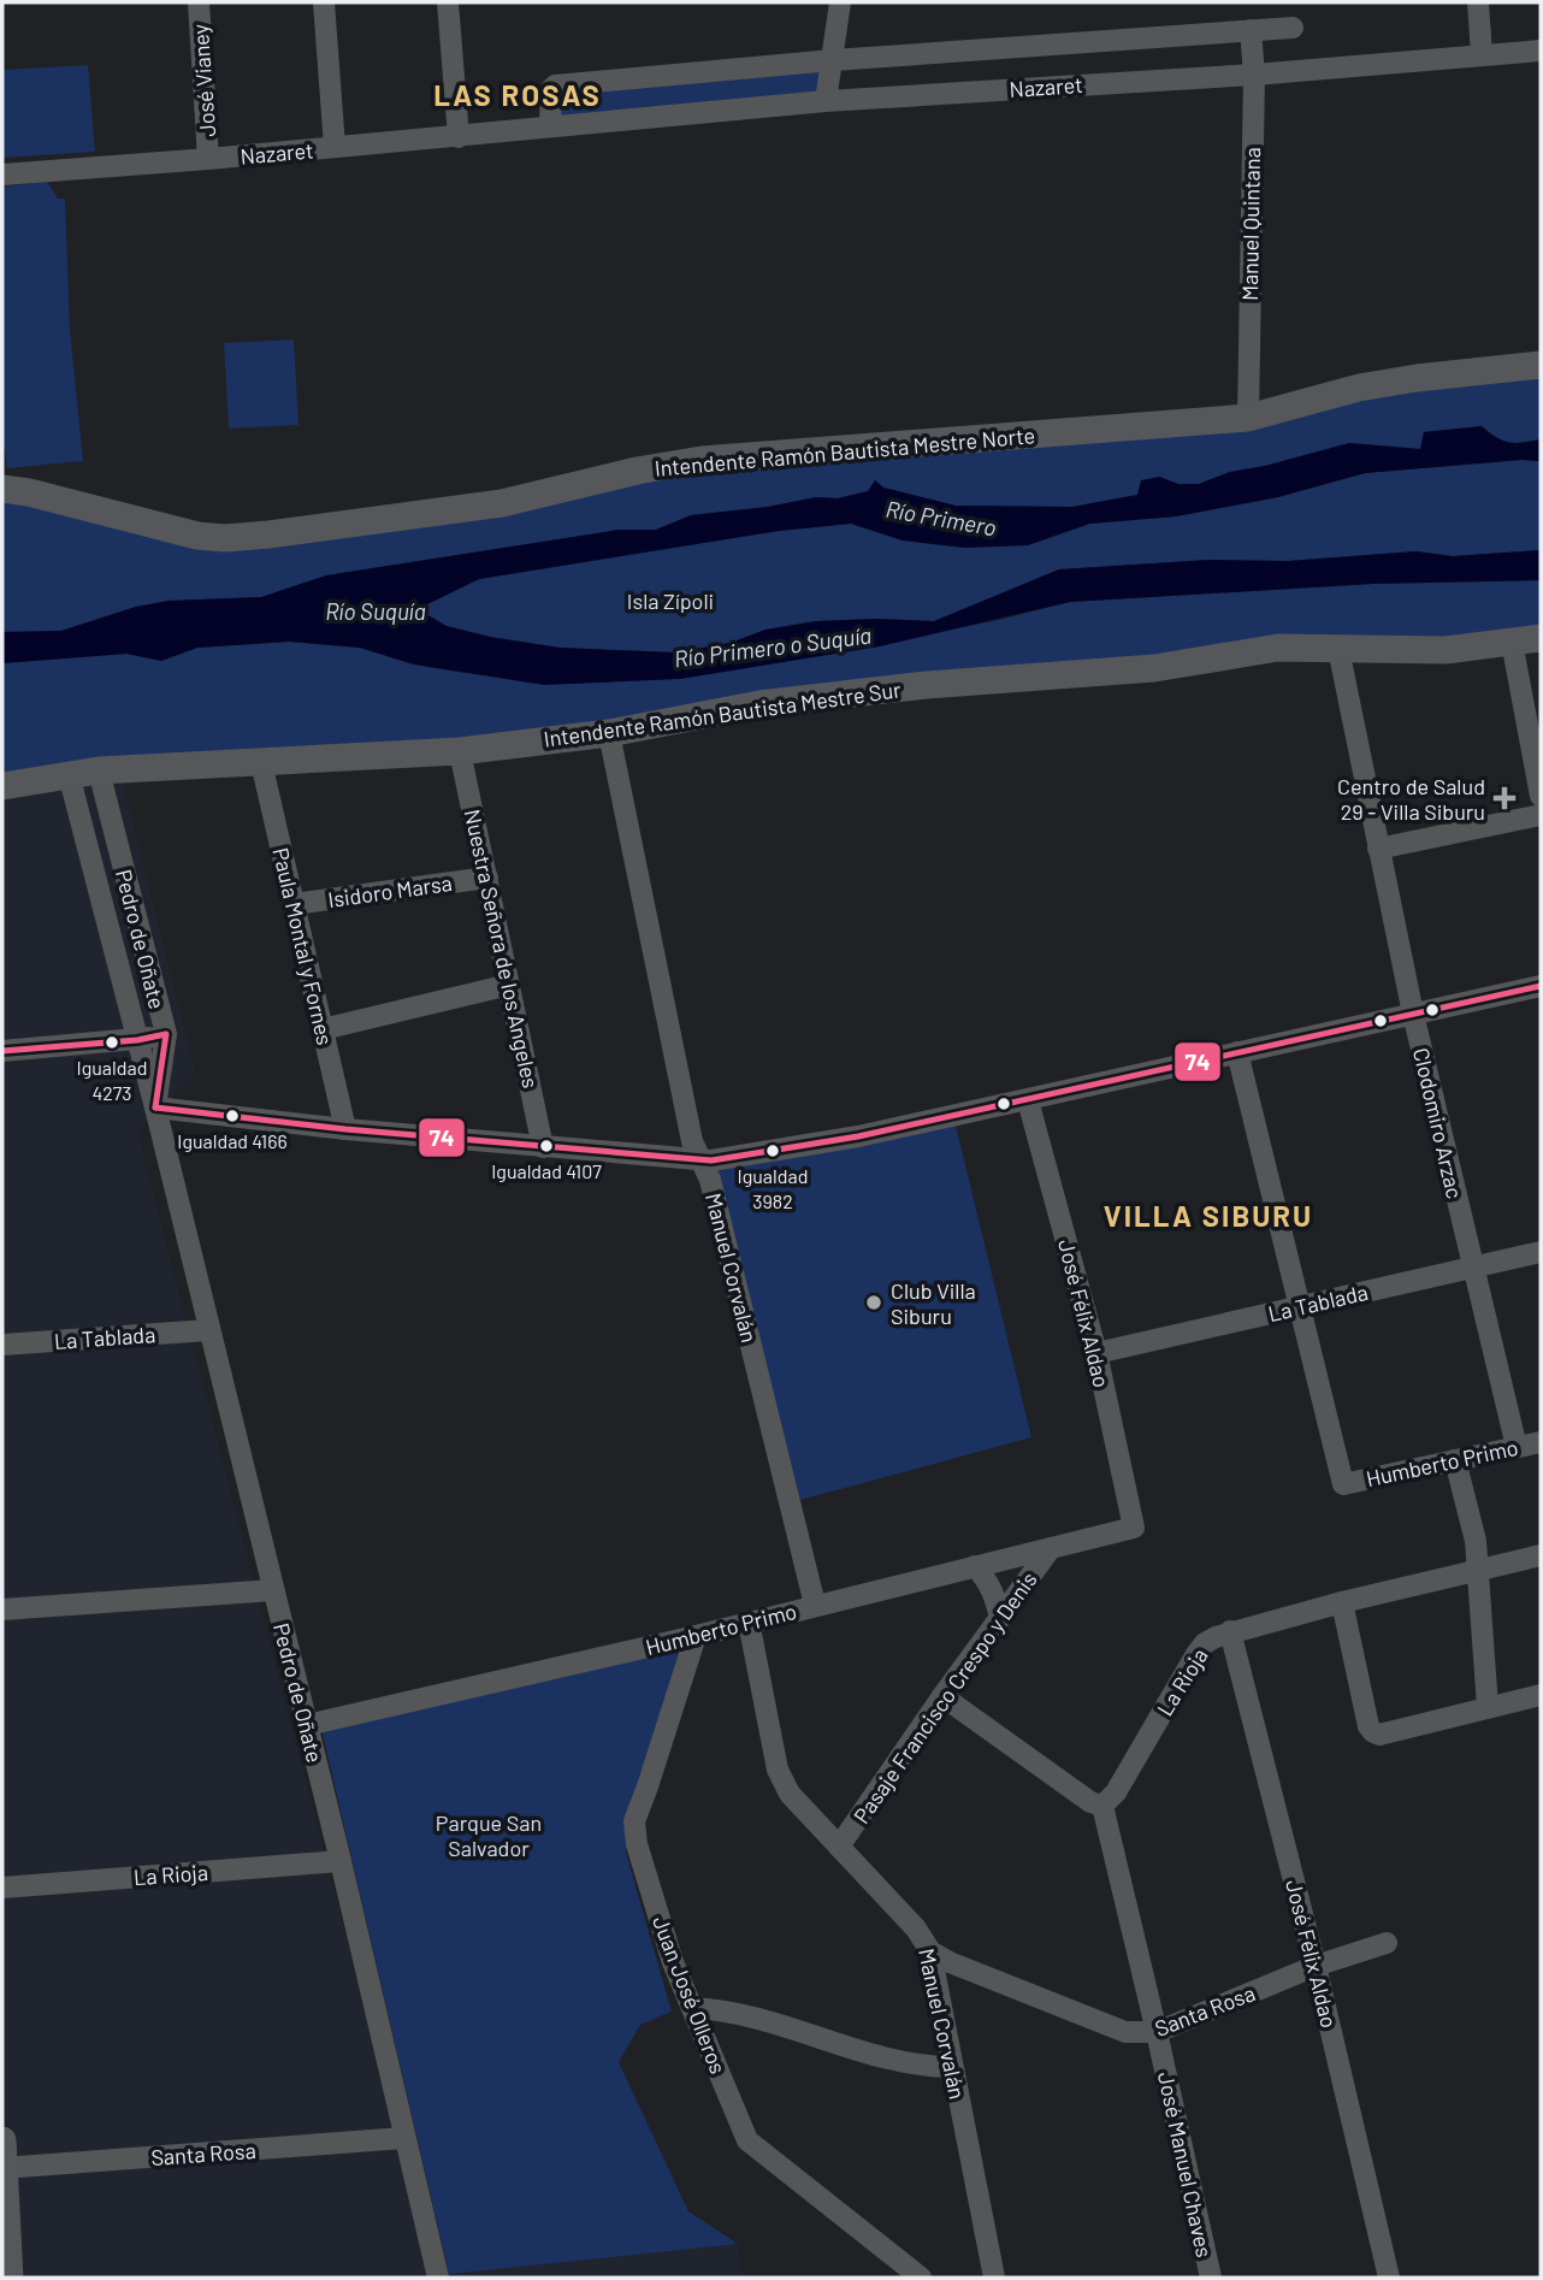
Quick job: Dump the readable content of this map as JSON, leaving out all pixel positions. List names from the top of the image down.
{
  "streets": {
    "main road": ["Intendente Ramón Bautista Mestre Norte", "Intendente Ramón Bautista Mestre Sur"],
    "street": [
      "José Vianey",
      "Nazaret",
      "Manuel Quintana",
      "Isidoro Marsa",
      "Pedro de Oñate",
      "Paula Montal y Fornes",
      "Nuestra Señora de los Angeles",
      "Clodomiro Arzac",
      "Manuel Corvalán",
      "La Tablada",
      "José Félix Aldao",
      "Humberto Primo",
      "La Rioja",
      "Pasaje Francisco Crespo y Denis",
      "Juan José Olleros",
      "Santa Rosa",
      "José Manuel Chaves"
    ]
  },
  "crossings": [
    ["José Vianey", "Nazaret"],
    ["Nazaret", "Manuel Quintana"],
    ["Manuel Quintana", "Intendente Ramón Bautista Mestre Norte"],
    ["Intendente Ramón Bautista Mestre Sur", "Pedro de Oñate"],
    ["Intendente Ramón Bautista Mestre Sur", "Paula Montal y Fornes"],
    ["Intendente Ramón Bautista Mestre Sur", "Nuestra Señora de los Angeles"],
    ["Intendente Ramón Bautista Mestre Sur", "Clodomiro Arzac"],
    ["Intendente Ramón Bautista Mestre Sur", "Manuel Corvalán"],
    ["Isidoro Marsa", "Paula Montal y Fornes"],
    ["Isidoro Marsa", "Nuestra Señora de los Angeles"],
    ["Pedro de Oñate", "La Tablada"],
    ["Pedro de Oñate", "Humberto Primo"],
    ["Pedro de Oñate", "La Rioja"],
    ["Pedro de Oñate", "Santa Rosa"],
    ["Clodomiro Arzac", "La Tablada"],
    ["Clodomiro Arzac", "Humberto Primo"],
    ["Manuel Corvalán", "Humberto Primo"],
    ["Manuel Corvalán", "Pasaje Francisco Crespo y Denis"],
    ["Manuel Corvalán", "Santa Rosa"],
    ["La Tablada", "José Félix Aldao"],
    ["La Tablada", "Humberto Primo"],
    ["José Félix Aldao", "Humberto Primo"],
    ["José Félix Aldao", "La Rioja"],
    ["José Félix Aldao", "Santa Rosa"],
    ["Humberto Primo", "Pasaje Francisco Crespo y Denis"],
    ["Humberto Primo", "Juan José Olleros"],
    ["La Rioja", "José Manuel Chaves"],
    ["Santa Rosa", "José Manuel Chaves"]
  ],
  "districts": ["LAS ROSAS", "VILLA SIBURU"],
  "water": ["Río Primero", "Río Suquía", "Río Primero o Suquía"],
  "parks": ["Isla Zípoli", "Parque San Salvador"],
  "places": {
    "health": ["Centro de Salud 29 - Villa Siburu"],
    "other": [
      "Igualdad 4273",
      "Igualdad 4166",
      "Igualdad 4107",
      "Igualdad 3982",
      "Club Villa Siburu"
    ]
  },
  "lines": ["transit line 74"]
}
